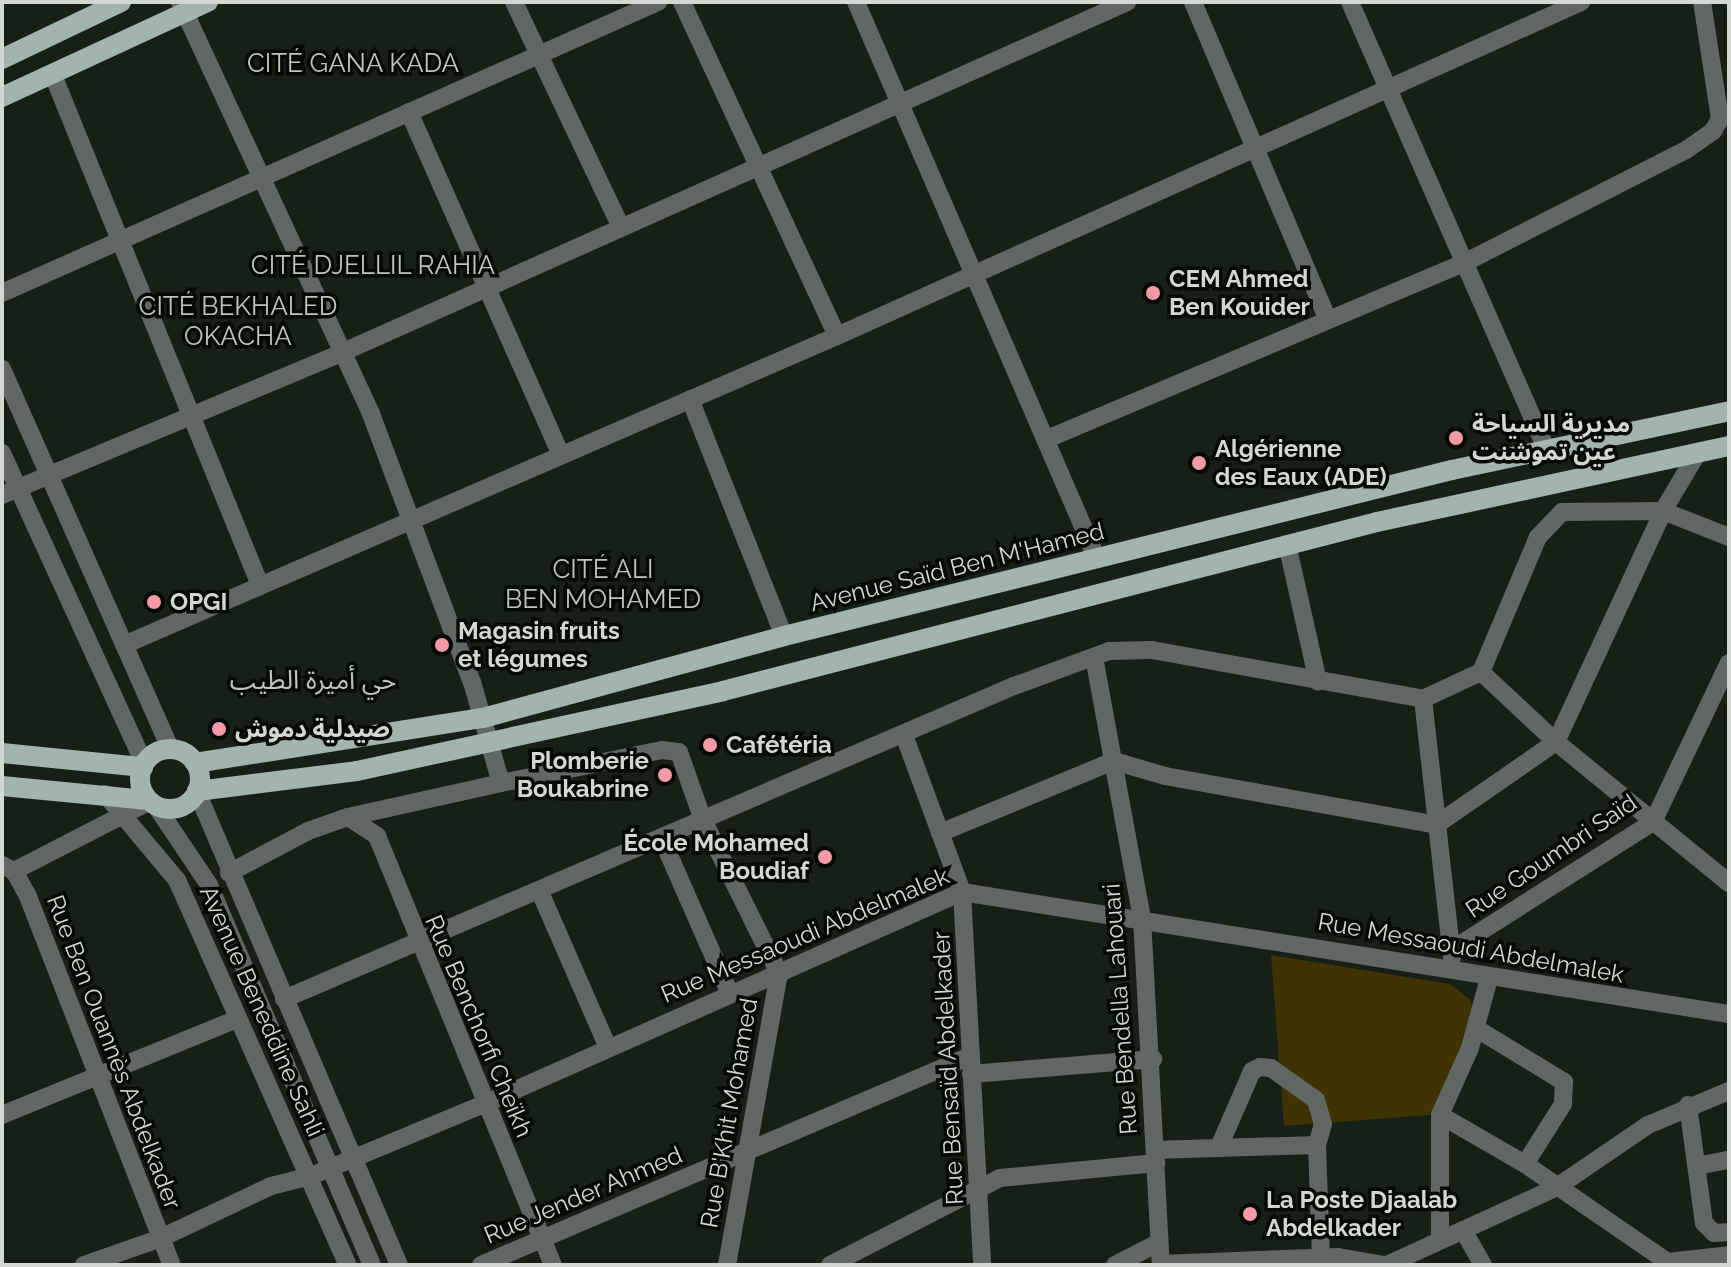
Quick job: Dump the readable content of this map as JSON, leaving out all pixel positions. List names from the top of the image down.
{
  "streets": {
    "main road": ["Avenue Saïd Ben M'Hamed"],
    "street": [
      "Rue Goumbri Saïd",
      "Rue Messaoudi Abdelmalek",
      "Rue Bendella Lahouari",
      "Avenue Beneddine Sahli",
      "Rue Benchorfi Cheïkh",
      "Rue Ben Ouannès Abdelkader",
      "Rue Bensaïd Abdelkader",
      "Rue B'Khit Mohamed",
      "Rue Jender Ahmed"
    ]
  },
  "crossings": [
    ["Avenue Saïd Ben M'Hamed", "Avenue Beneddine Sahli"],
    ["Rue Messaoudi Abdelmalek", "Rue Bendella Lahouari"],
    ["Rue Messaoudi Abdelmalek", "Avenue Beneddine Sahli"],
    ["Rue Messaoudi Abdelmalek", "Rue Benchorfi Cheïkh"],
    ["Rue Messaoudi Abdelmalek", "Rue Ben Ouannès Abdelkader"],
    ["Rue Messaoudi Abdelmalek", "Rue Bensaïd Abdelkader"],
    ["Rue Messaoudi Abdelmalek", "Rue B'Khit Mohamed"],
    ["Rue Bendella Lahouari", "Rue Jender Ahmed"],
    ["Rue Benchorfi Cheïkh", "Rue Jender Ahmed"],
    ["Rue Bensaïd Abdelkader", "Rue Jender Ahmed"],
    ["Rue B'Khit Mohamed", "Rue Jender Ahmed"]
  ],
  "districts": [
    "CITÉ GANA KADA",
    "CITÉ DJELLIL RAHIA",
    "CITÉ BEKHALED OKACHA",
    "CITÉ ALI BEN MOHAMED",
    "حي أميرة الطيب"
  ],
  "places": [
    "CEM Ahmed Ben Kouider",
    "مديرية السياحة عين تموشنت",
    "Algérienne des Eaux (ADE)",
    "OPGI",
    "Magasin fruits et légumes",
    "صيدلية دموش",
    "Cafétéria",
    "Plomberie Boukabrine",
    "École Mohamed Boudiaf",
    "La Poste Djaalab Abdelkader"
  ]
}
